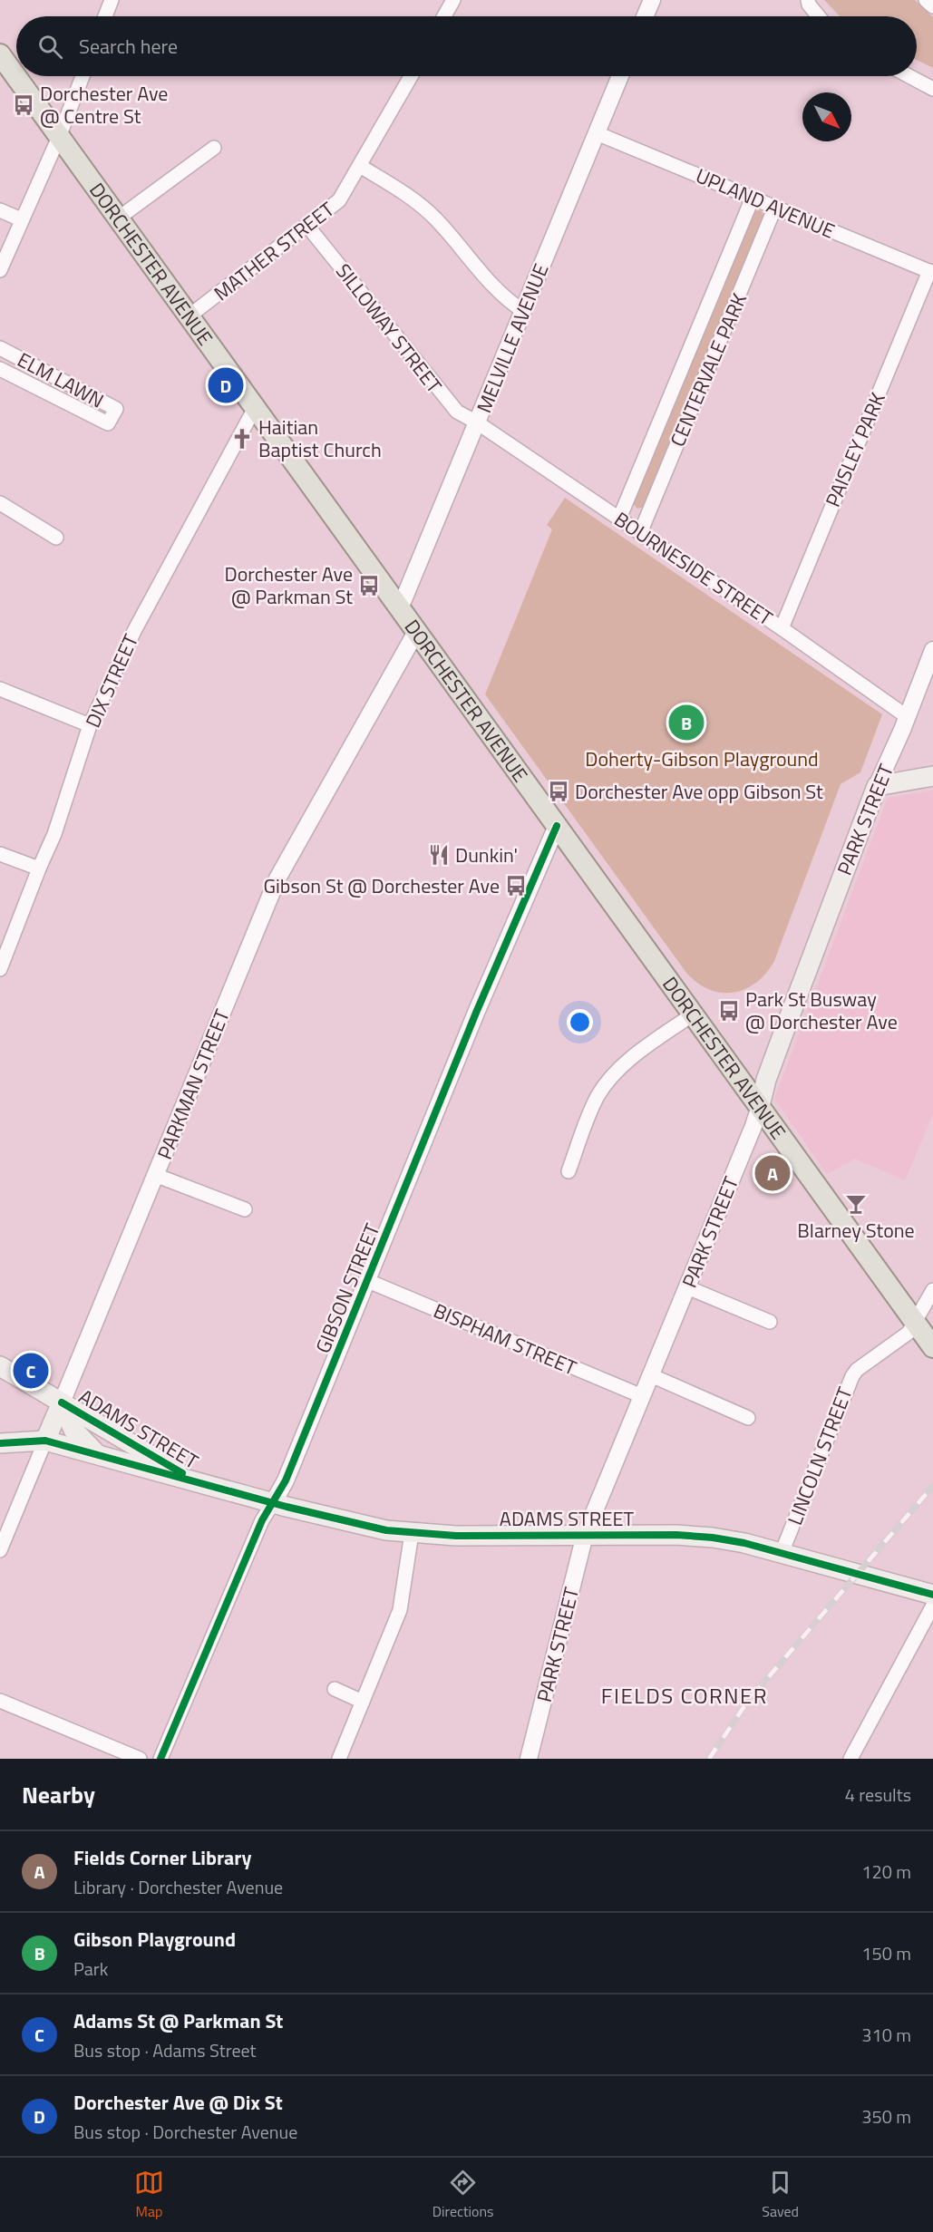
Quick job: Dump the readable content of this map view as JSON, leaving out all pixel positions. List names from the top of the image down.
{
  "streets": {
    "main road": [
      "DORCHESTER AVENUE",
      "PARK STREET",
      "PARKMAN STREET",
      "ADAMS STREET"
    ],
    "street": [
      "UPLAND AVENUE",
      "MATHER STREET",
      "SILLOWAY STREET",
      "MELVILLE AVENUE",
      "CENTERVALE PARK",
      "ELM LAWN",
      "PAISLEY PARK",
      "BOURNESIDE STREET",
      "DIX STREET",
      "GIBSON STREET",
      "BISPHAM STREET",
      "LINCOLN STREET"
    ]
  },
  "crossings": [
    ["UPLAND AVENUE", "MELVILLE AVENUE"],
    ["UPLAND AVENUE", "CENTERVALE PARK"],
    ["UPLAND AVENUE", "PAISLEY PARK"],
    ["MATHER STREET", "DORCHESTER AVENUE"],
    ["MATHER STREET", "SILLOWAY STREET"],
    ["DORCHESTER AVENUE", "MELVILLE AVENUE"],
    ["DORCHESTER AVENUE", "DIX STREET"],
    ["DORCHESTER AVENUE", "PARK STREET"],
    ["DORCHESTER AVENUE", "PARKMAN STREET"],
    ["DORCHESTER AVENUE", "GIBSON STREET"],
    ["DORCHESTER AVENUE", "LINCOLN STREET"],
    ["SILLOWAY STREET", "MELVILLE AVENUE"],
    ["SILLOWAY STREET", "BOURNESIDE STREET"],
    ["MELVILLE AVENUE", "BOURNESIDE STREET"],
    ["CENTERVALE PARK", "BOURNESIDE STREET"],
    ["PAISLEY PARK", "BOURNESIDE STREET"],
    ["BOURNESIDE STREET", "PARK STREET"],
    ["PARK STREET", "BISPHAM STREET"],
    ["PARK STREET", "ADAMS STREET"],
    ["PARKMAN STREET", "ADAMS STREET"],
    ["GIBSON STREET", "BISPHAM STREET"],
    ["GIBSON STREET", "ADAMS STREET"],
    ["ADAMS STREET", "LINCOLN STREET"]
  ],
  "districts": ["FIELDS CORNER"],
  "parks": ["Doherty-Gibson Playground"],
  "places": {
    "bus stop": [
      "Dorchester Ave @ Centre St",
      "Dorchester Ave @ Parkman St",
      "Dorchester Ave opp Gibson St",
      "Gibson St @ Dorchester Ave",
      "Park St Busway @ Dorchester Ave"
    ],
    "church": ["Haitian Baptist Church"],
    "restaurant": ["Dunkin'"],
    "bar": ["Blarney Stone"]
  },
  "north": "bottom right",
  "page": {
    "search": "Search here",
    "pins": [
      "D",
      "B",
      "A",
      "C"
    ],
    "heading": ["Nearby", "4 results"],
    "list": [
      {
        "mark": "A",
        "name": "Fields Corner Library",
        "note": "Library · Dorchester Avenue",
        "value": "120 m"
      },
      {
        "mark": "B",
        "name": "Gibson Playground",
        "note": "Park",
        "value": "150 m"
      },
      {
        "mark": "C",
        "name": "Adams St @ Parkman St",
        "note": "Bus stop · Adams Street",
        "value": "310 m"
      },
      {
        "mark": "D",
        "name": "Dorchester Ave @ Dix St",
        "note": "Bus stop · Dorchester Avenue",
        "value": "350 m"
      }
    ],
    "nav": ["Map", "Directions", "Saved"]
  }
}
